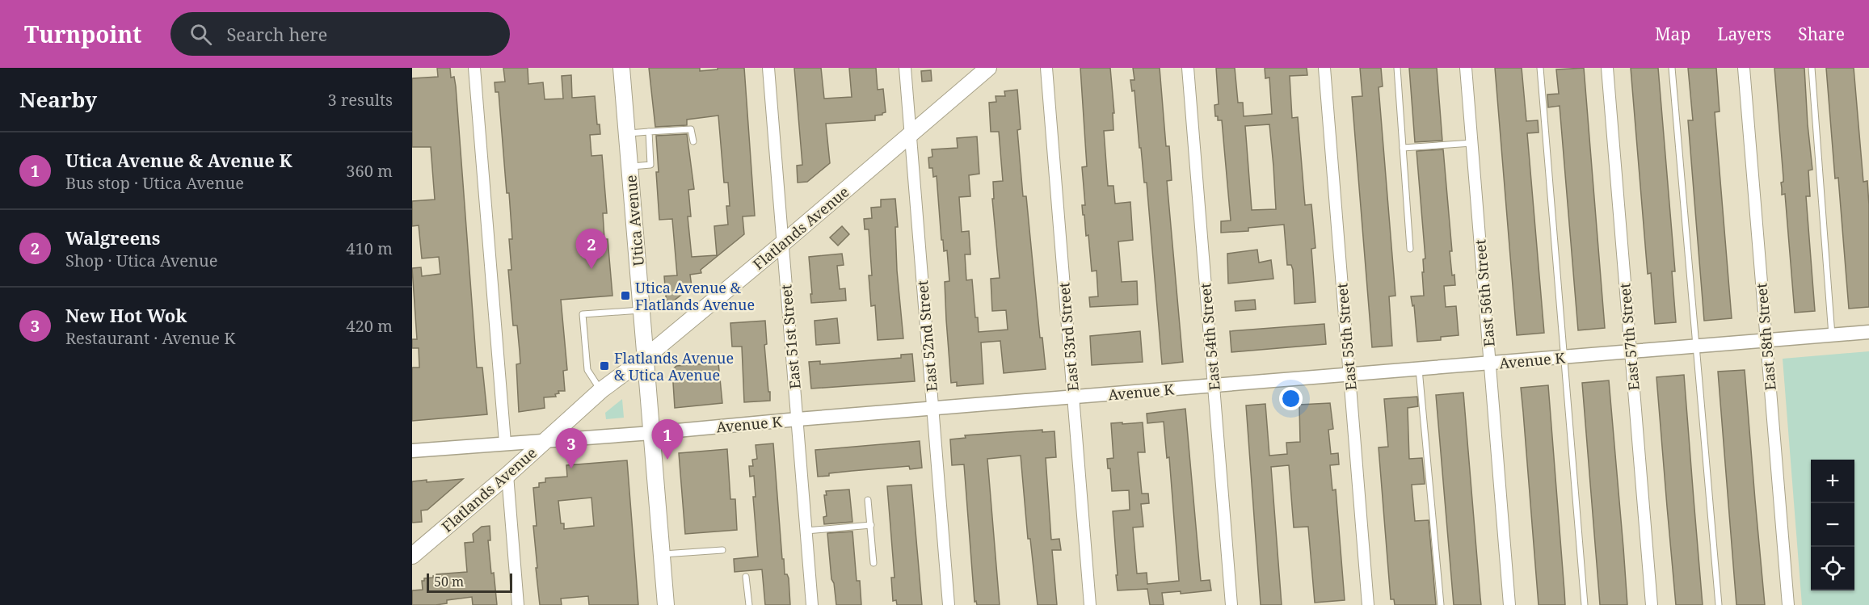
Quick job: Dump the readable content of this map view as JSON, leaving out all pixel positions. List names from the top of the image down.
{
  "streets": {
    "main road": ["Utica Avenue", "Flatlands Avenue"],
    "street": [
      "East 56th Street",
      "East 52nd Street",
      "East 51st Street",
      "East 53rd Street",
      "East 54th Street",
      "East 55th Street",
      "East 57th Street",
      "East 58th Street",
      "Avenue K"
    ]
  },
  "crossings": [
    ["Utica Avenue", "Flatlands Avenue"],
    ["Utica Avenue", "Avenue K"],
    ["Flatlands Avenue", "East 52nd Street"],
    ["Flatlands Avenue", "East 51st Street"],
    ["Flatlands Avenue", "Avenue K"],
    ["East 56th Street", "Avenue K"],
    ["East 52nd Street", "Avenue K"],
    ["East 51st Street", "Avenue K"],
    ["East 53rd Street", "Avenue K"],
    ["East 54th Street", "Avenue K"],
    ["East 55th Street", "Avenue K"],
    ["East 57th Street", "Avenue K"],
    ["East 58th Street", "Avenue K"]
  ],
  "places": {
    "transit": ["Utica Avenue & Flatlands Avenue", "Flatlands Avenue & Utica Avenue"]
  },
  "scale_bar": "50 m",
  "page": {
    "header": "Turnpoint",
    "search": "Search here",
    "nav": ["Map", "Layers", "Share"],
    "heading": ["Nearby", "3 results"],
    "list": [
      {
        "mark": "1",
        "name": "Utica Avenue & Avenue K",
        "note": "Bus stop · Utica Avenue",
        "value": "360 m"
      },
      {
        "mark": "2",
        "name": "Walgreens",
        "note": "Shop · Utica Avenue",
        "value": "410 m"
      },
      {
        "mark": "3",
        "name": "New Hot Wok",
        "note": "Restaurant · Avenue K",
        "value": "420 m"
      }
    ],
    "pins": ["2", "1", "3"],
    "map_buttons": ["+", "−"],
    "scale": "50 m"
  }
}
